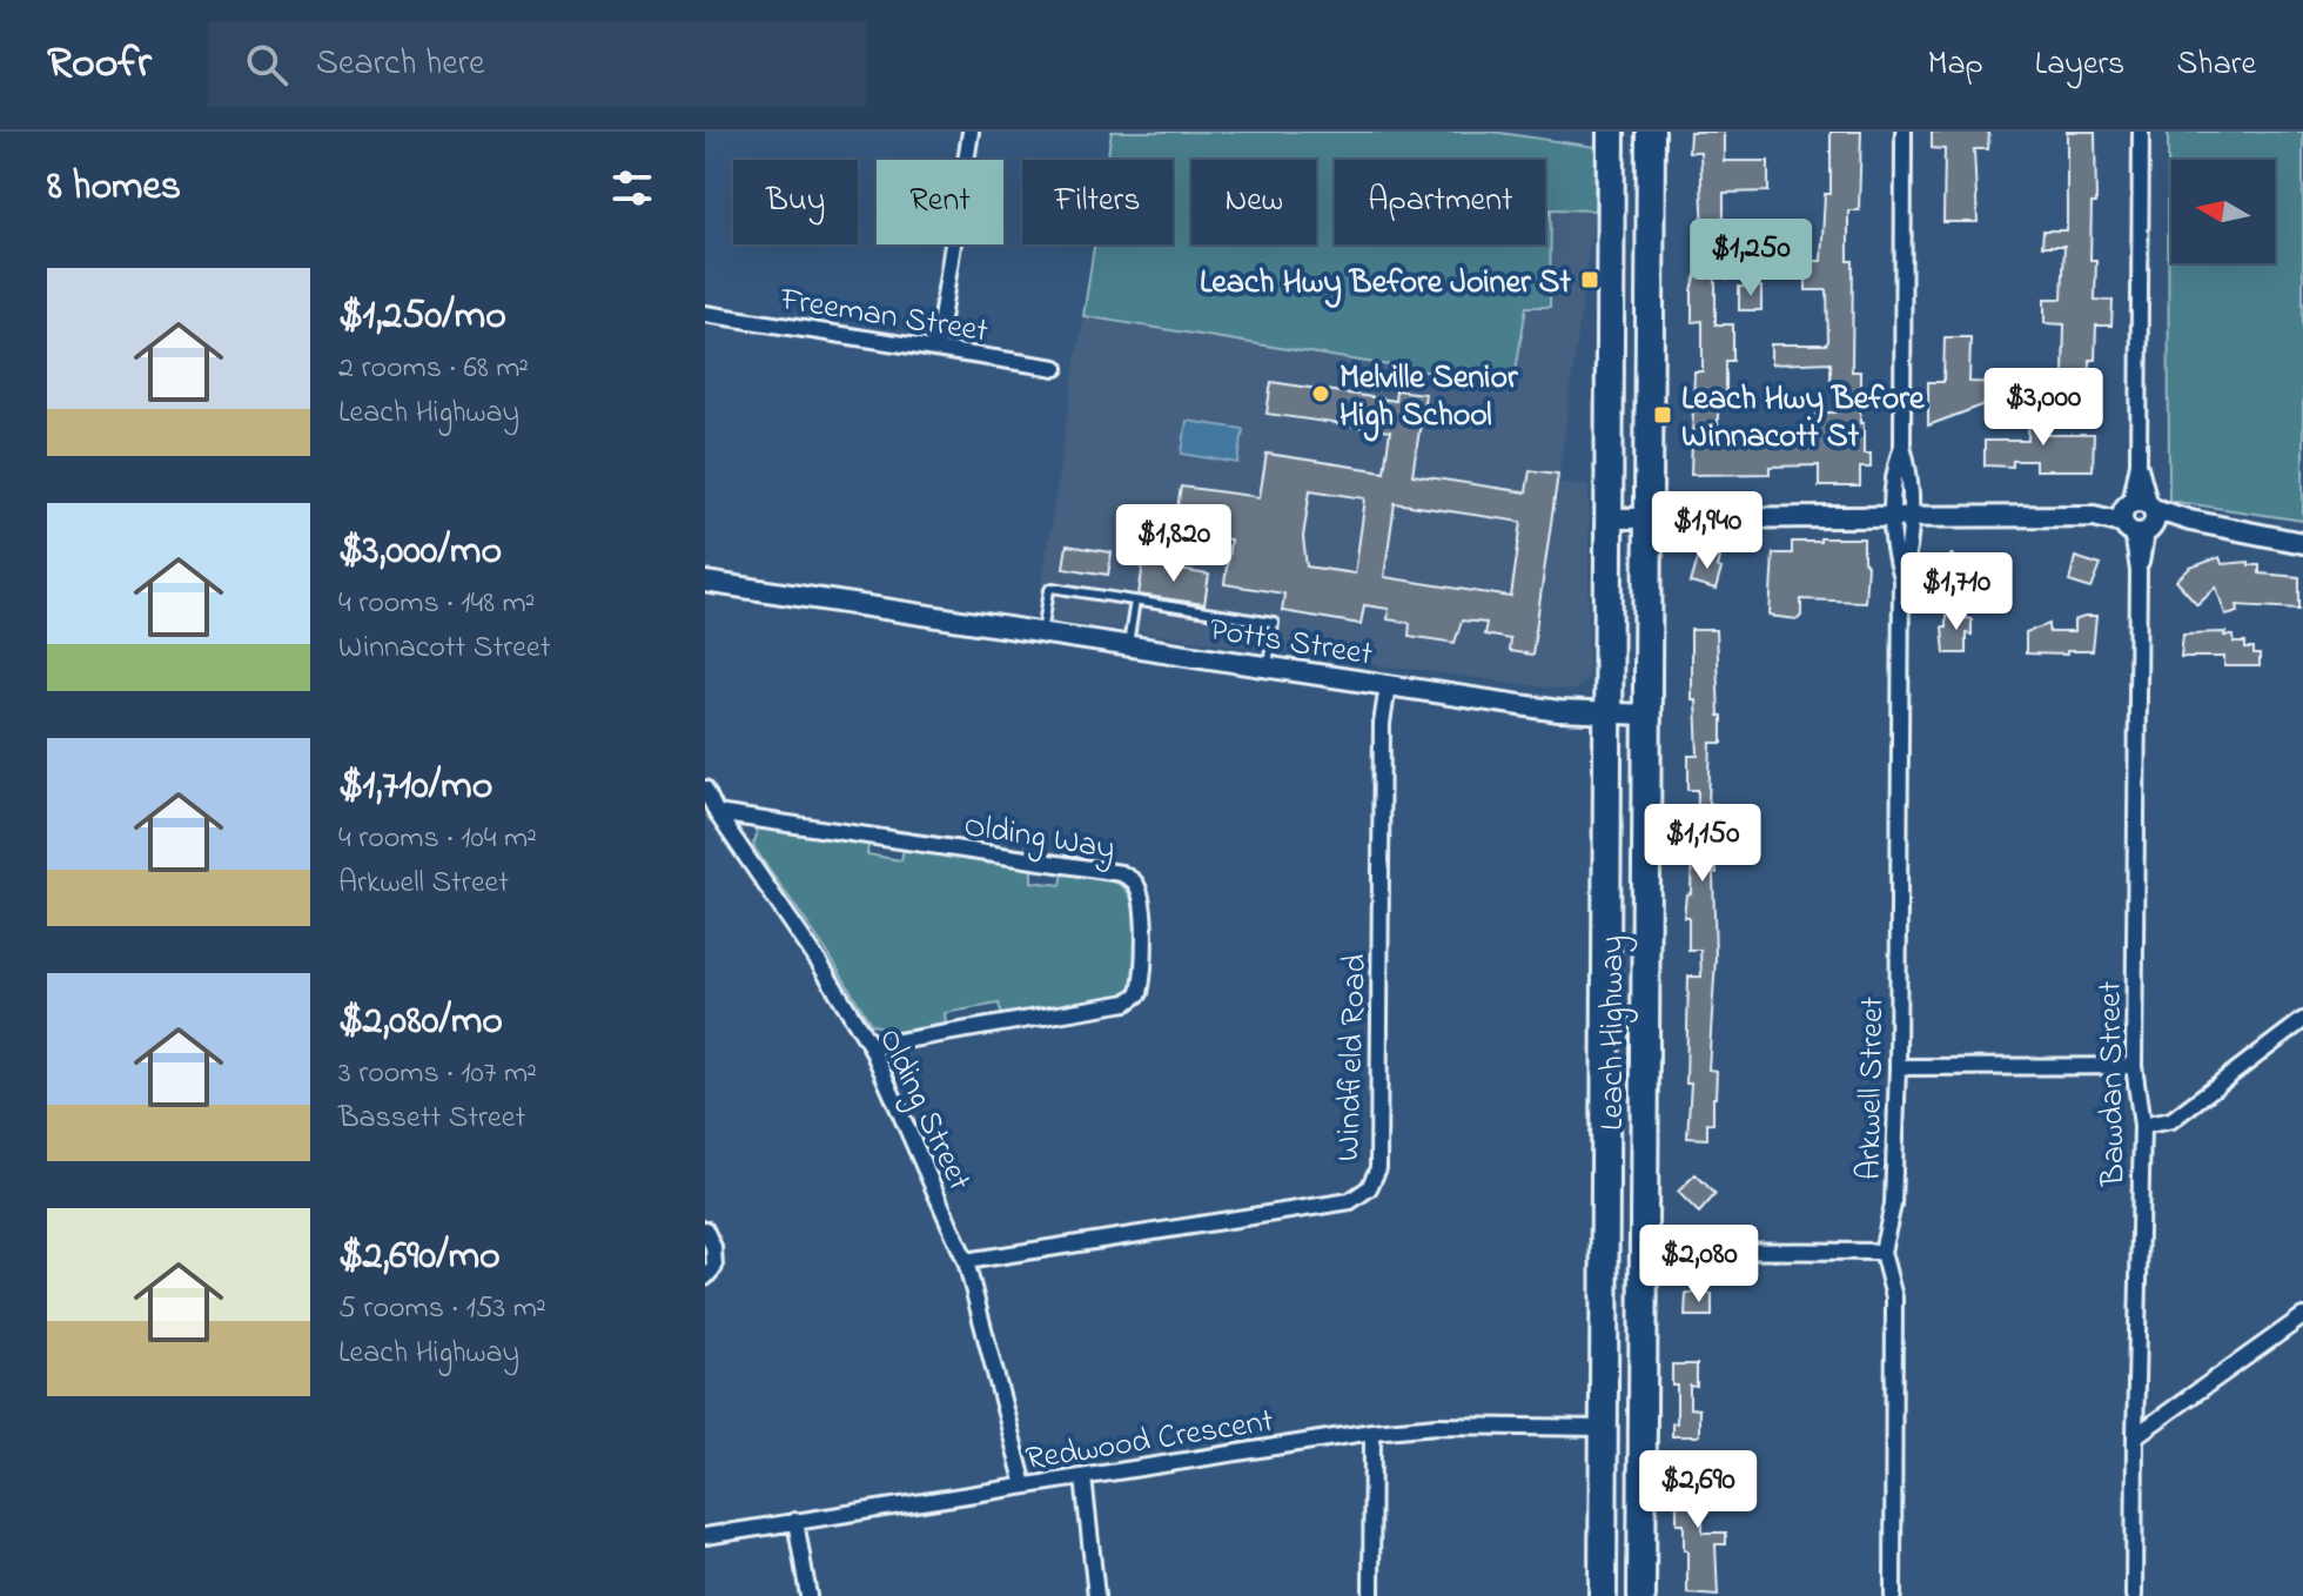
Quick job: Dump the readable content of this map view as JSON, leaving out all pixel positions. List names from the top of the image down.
{
  "streets": {
    "highway": ["Leach Highway"],
    "street": [
      "Freeman Street",
      "Potts Street",
      "Olding Way",
      "Windfield Road",
      "Bawdan Street",
      "Arkwell Street",
      "Olding Street",
      "Redwood Crescent"
    ]
  },
  "crossings": [
    ["Potts Street", "Leach Highway"],
    ["Potts Street", "Windfield Road"],
    ["Olding Way", "Olding Street"],
    ["Leach Highway", "Redwood Crescent"],
    ["Windfield Road", "Olding Street"],
    ["Olding Street", "Redwood Crescent"]
  ],
  "places": {
    "transit": ["Leach Hwy Before Joiner St", "Leach Hwy Before Winnacott St"],
    "other": ["Melville Senior High School"]
  },
  "north": "left",
  "page": {
    "header": "Roofr",
    "search": "Search here",
    "nav": ["Map", "Layers", "Share"],
    "heading": "8 homes",
    "chip": [
      "Buy",
      "Rent",
      "Filters",
      "New",
      "Apartment"
    ],
    "price": [
      "$1,250",
      "$3,000",
      "$1,940",
      "$1,820",
      "$1,710",
      "$1,150",
      "$2,080",
      "$2,690"
    ],
    "list": [
      {
        "name": "$1,250/mo",
        "note": "2 rooms · 68 m² · Leach Highway"
      },
      {
        "name": "$3,000/mo",
        "note": "4 rooms · 148 m² · Winnacott Street"
      },
      {
        "name": "$1,710/mo",
        "note": "4 rooms · 104 m² · Arkwell Street"
      },
      {
        "name": "$2,080/mo",
        "note": "3 rooms · 107 m² · Bassett Street"
      },
      {
        "name": "$2,690/mo",
        "note": "5 rooms · 153 m² · Leach Highway"
      }
    ]
  }
}
